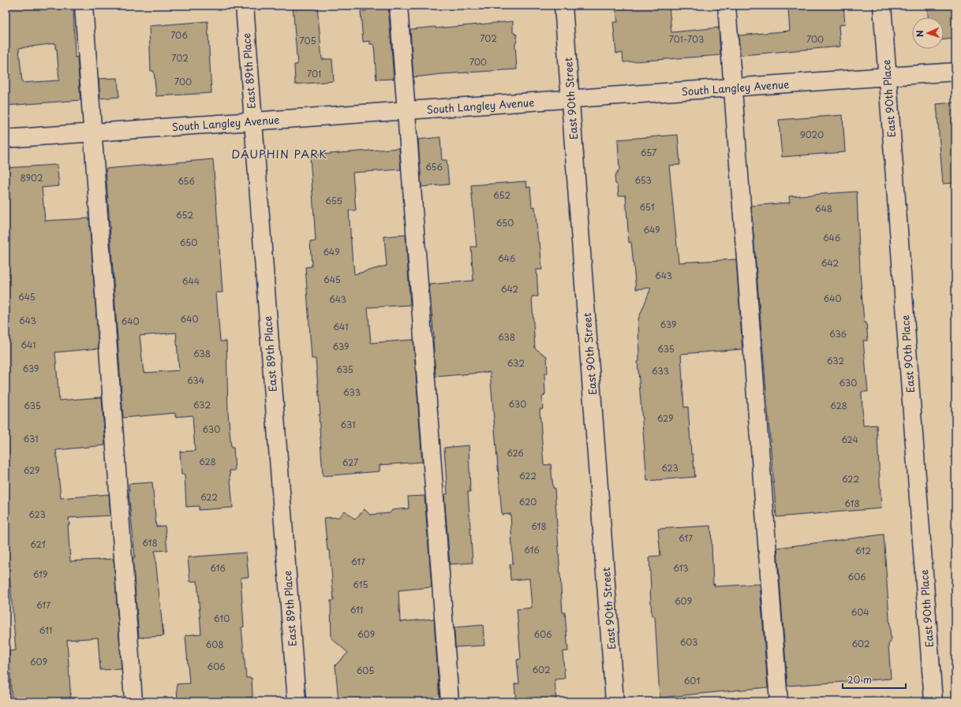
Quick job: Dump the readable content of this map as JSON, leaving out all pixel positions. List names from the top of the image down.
{
  "streets": {
    "street": [
      "East 89th Place",
      "South Langley Avenue",
      "East 90th Street",
      "East 90th Place"
    ]
  },
  "crossings": [
    ["East 89th Place", "South Langley Avenue"],
    ["South Langley Avenue", "East 90th Street"],
    ["South Langley Avenue", "East 90th Place"]
  ],
  "districts": ["DAUPHIN PARK"],
  "house_numbers": [
    "706",
    "702",
    "701-703",
    "700",
    "705",
    "702",
    "700",
    "701",
    "700",
    "9020",
    "657",
    "656",
    "8902",
    "653",
    "656",
    "652",
    "655",
    "651",
    "648",
    "652",
    "650",
    "649",
    "646",
    "650",
    "649",
    "646",
    "642",
    "643",
    "645",
    "644",
    "642",
    "645",
    "640",
    "643",
    "640",
    "643",
    "640",
    "639",
    "641",
    "636",
    "638",
    "641",
    "639",
    "635",
    "638",
    "632",
    "632",
    "639",
    "635",
    "633",
    "634",
    "630",
    "633",
    "630",
    "632",
    "635",
    "628",
    "629",
    "631",
    "630",
    "631",
    "624",
    "626",
    "628",
    "627",
    "623",
    "629",
    "622",
    "622",
    "622",
    "620",
    "618",
    "623",
    "618",
    "617",
    "618",
    "621",
    "616",
    "612",
    "617",
    "616",
    "613",
    "619",
    "606",
    "615",
    "609",
    "617",
    "611",
    "604",
    "610",
    "611",
    "609",
    "606",
    "603",
    "602",
    "608",
    "609",
    "606",
    "602",
    "605",
    "601"
  ],
  "scale_bar": "20 m",
  "north": "left"
}
